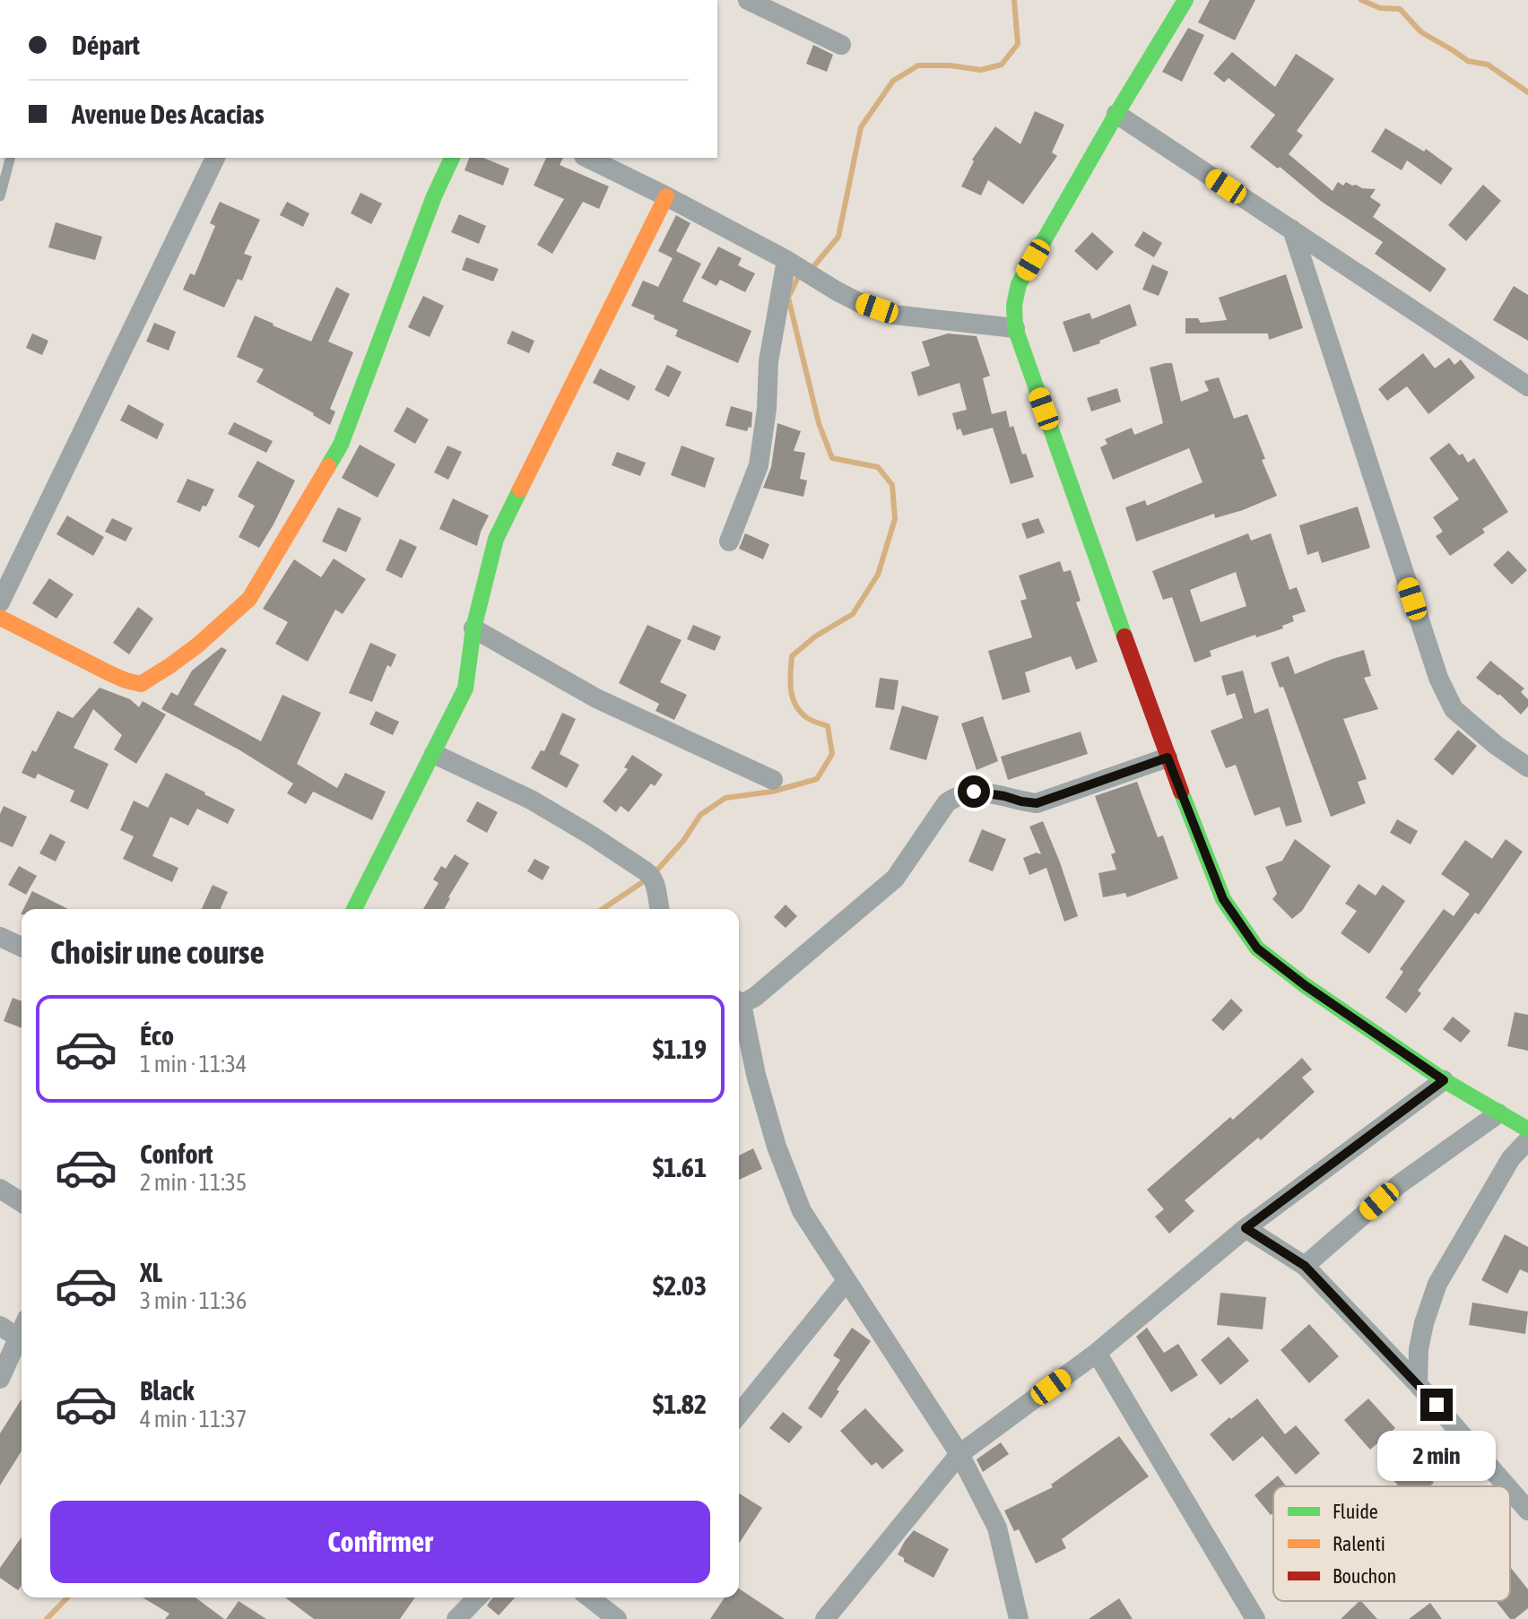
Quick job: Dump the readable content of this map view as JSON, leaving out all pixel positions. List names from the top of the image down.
{
  "legend": ["Fluide", "Ralenti", "Bouchon"],
  "page": {
    "banner": ["Départ", "Avenue Des Acacias"],
    "heading": "Choisir une course",
    "list": [
      {
        "name": "Éco",
        "note": "1 min · 11:34",
        "value": "$1.19"
      },
      {
        "name": "Confort",
        "note": "2 min · 11:35",
        "value": "$1.61"
      },
      {
        "name": "XL",
        "note": "3 min · 11:36",
        "value": "$2.03"
      },
      {
        "name": "Black",
        "note": "4 min · 11:37",
        "value": "$1.82"
      }
    ],
    "bubble": "2 min",
    "buttons": "Confirmer"
  }
}
